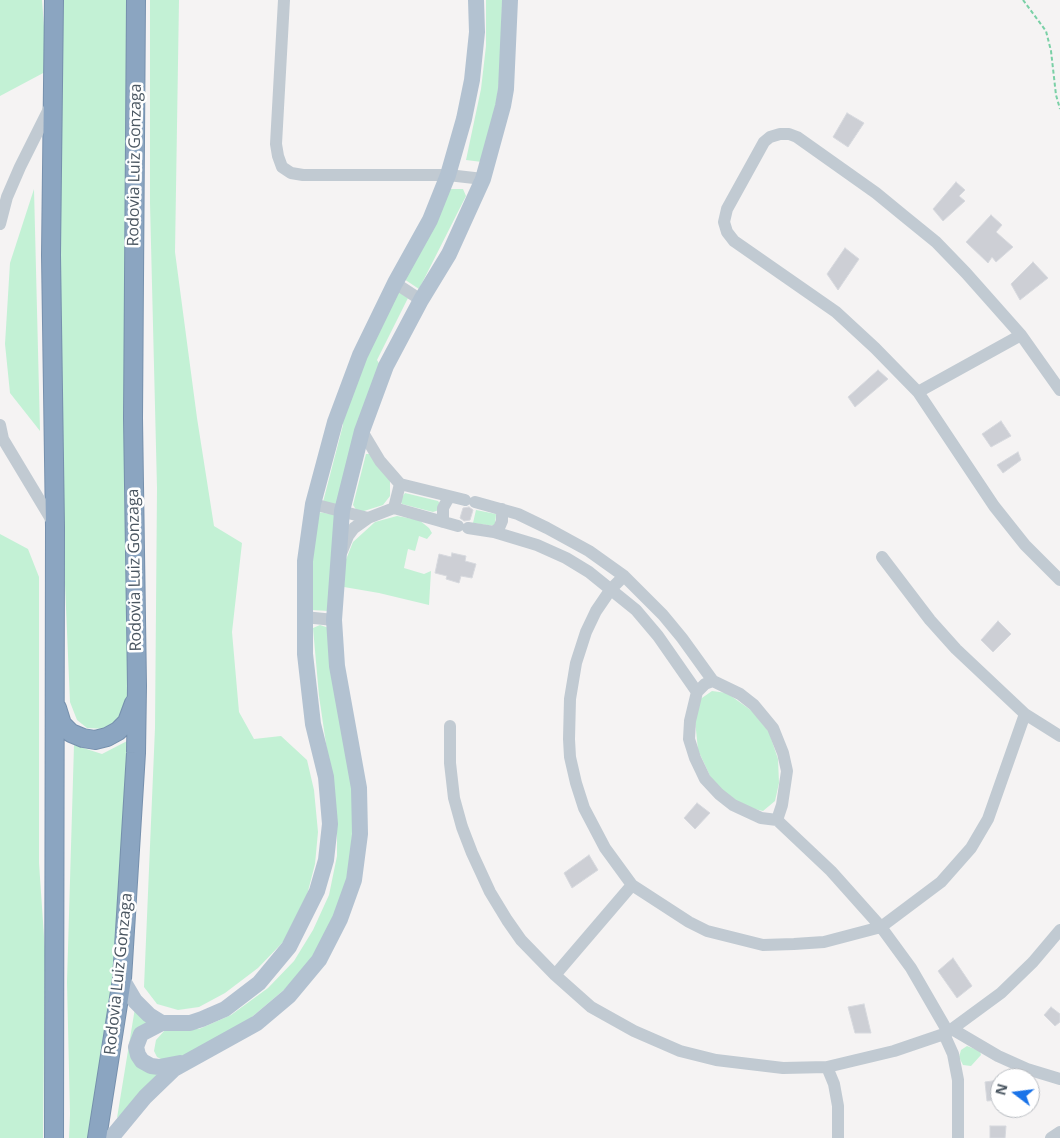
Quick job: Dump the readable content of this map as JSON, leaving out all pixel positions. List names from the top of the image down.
{
  "streets": {
    "highway": ["Rodovia Luiz Gonzaga"]
  },
  "north": "left"
}
